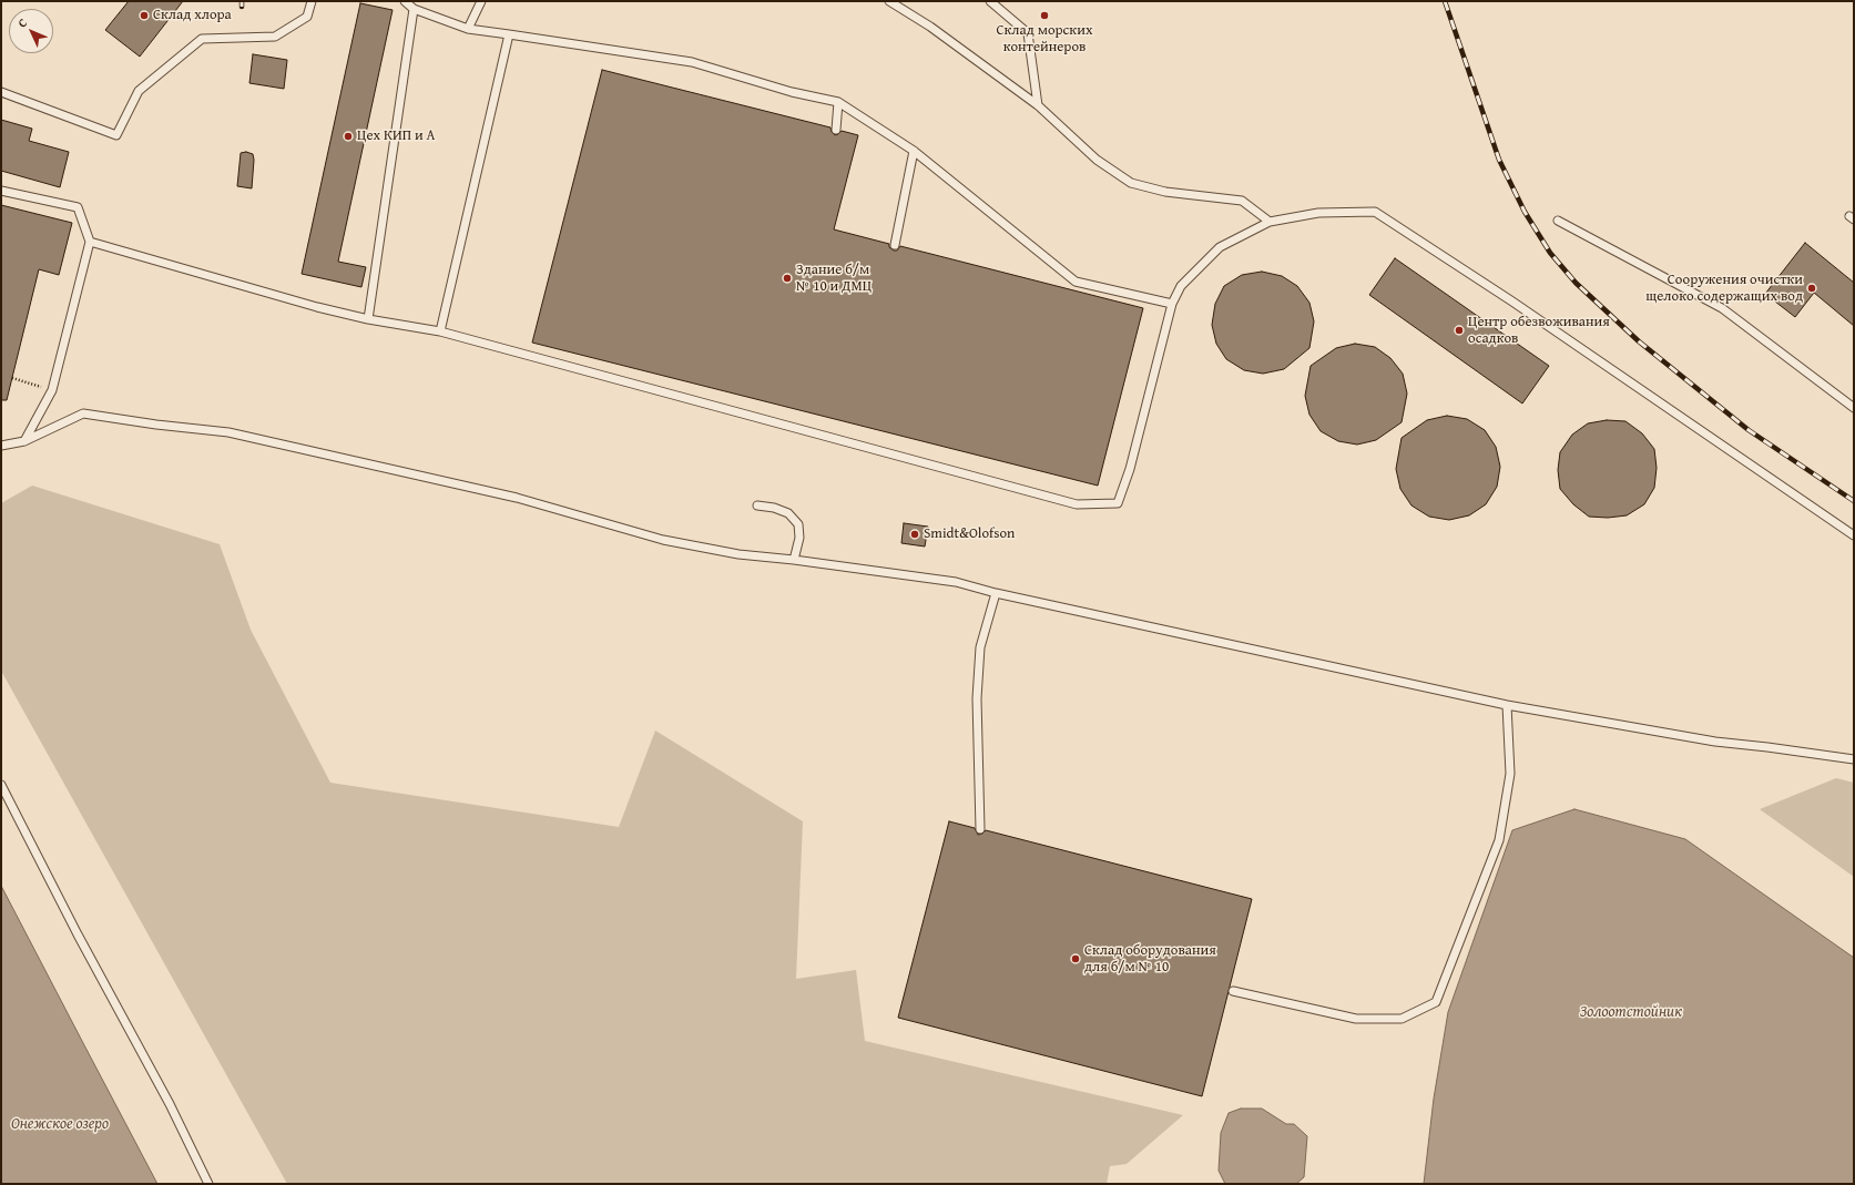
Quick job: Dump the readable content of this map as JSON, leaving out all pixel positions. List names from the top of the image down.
{
  "water": ["Золоотстойник", "Онежское озеро"],
  "places": [
    "Склад хлора",
    "Склад морских контейнеров",
    "Цех КИП и А",
    "Здание б/м № 10 и ДМЦ",
    "Сооружения очистки щелоко содержащих вод",
    "Центр обезвоживания осадков",
    "Smidt&Olofson",
    "Склад оборудования для б/м № 10"
  ],
  "north": "top left"
}
